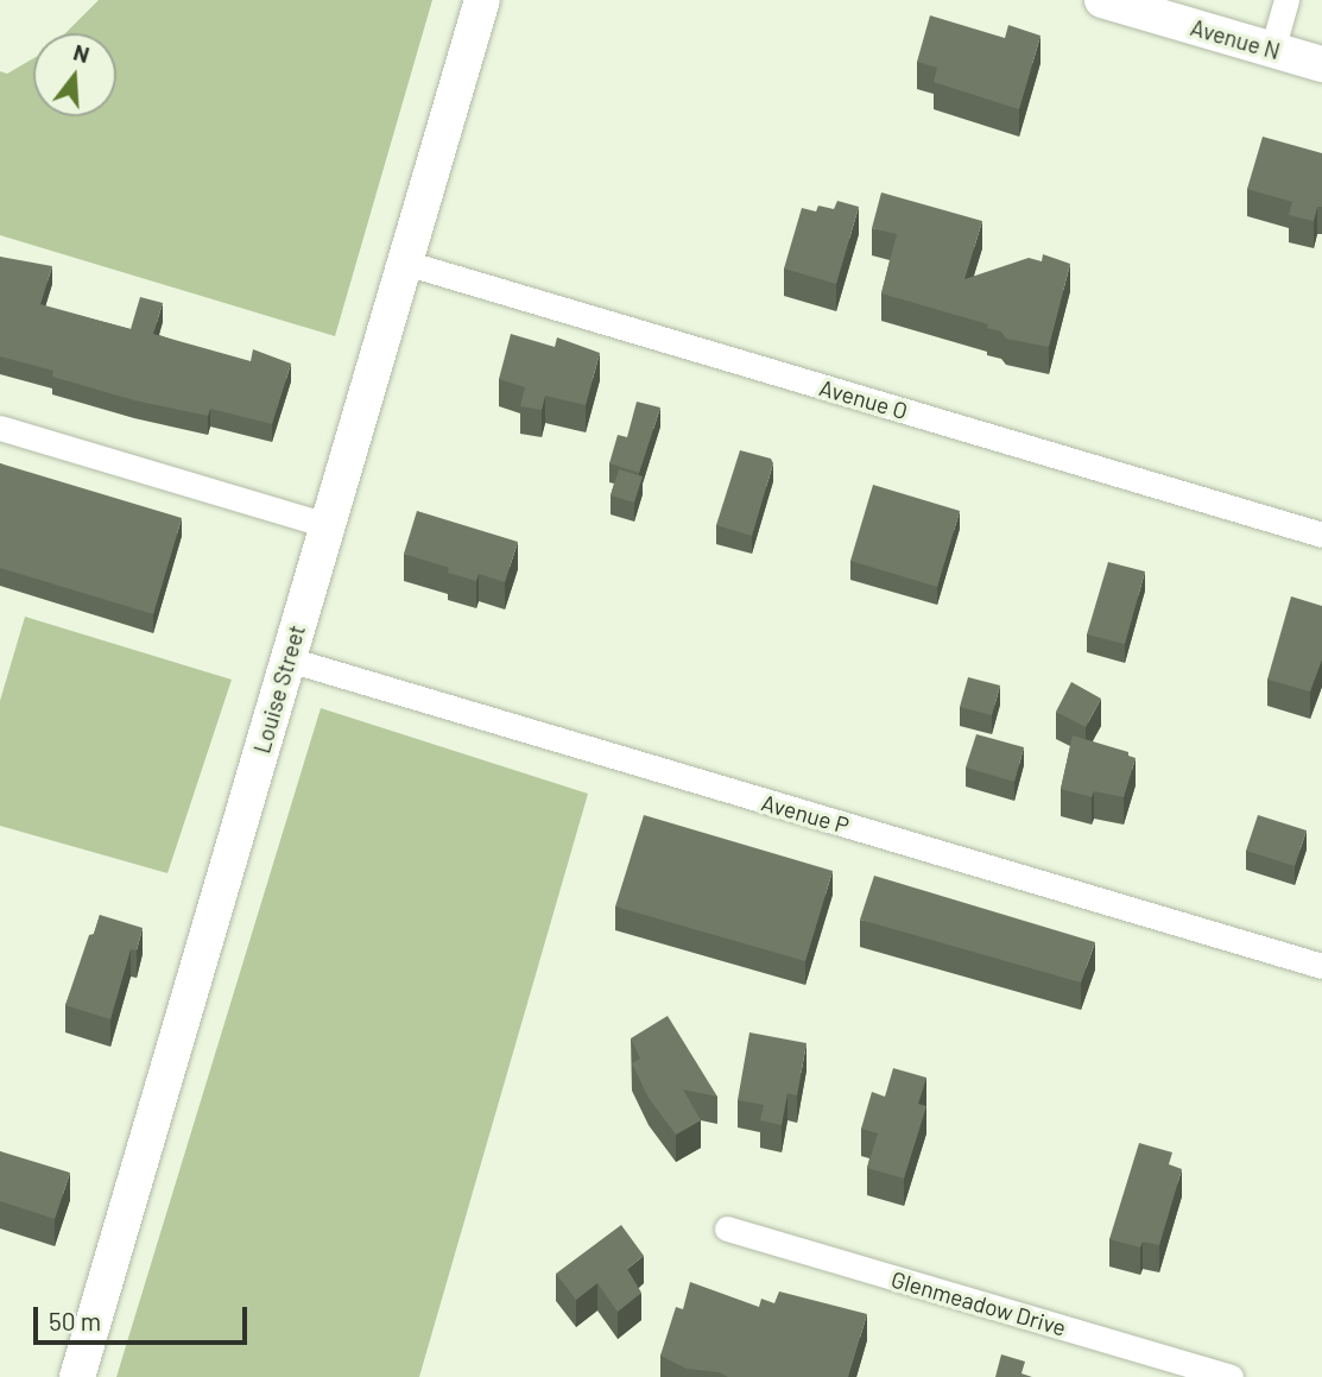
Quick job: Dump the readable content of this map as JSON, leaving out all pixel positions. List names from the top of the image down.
{
  "streets": {
    "street": [
      "Avenue N",
      "Avenue O",
      "Louise Street",
      "Avenue P",
      "Glenmeadow Drive"
    ]
  },
  "crossings": [
    ["Avenue O", "Louise Street"],
    ["Louise Street", "Avenue P"]
  ],
  "scale_bar": "50 m",
  "north": "top"
}
